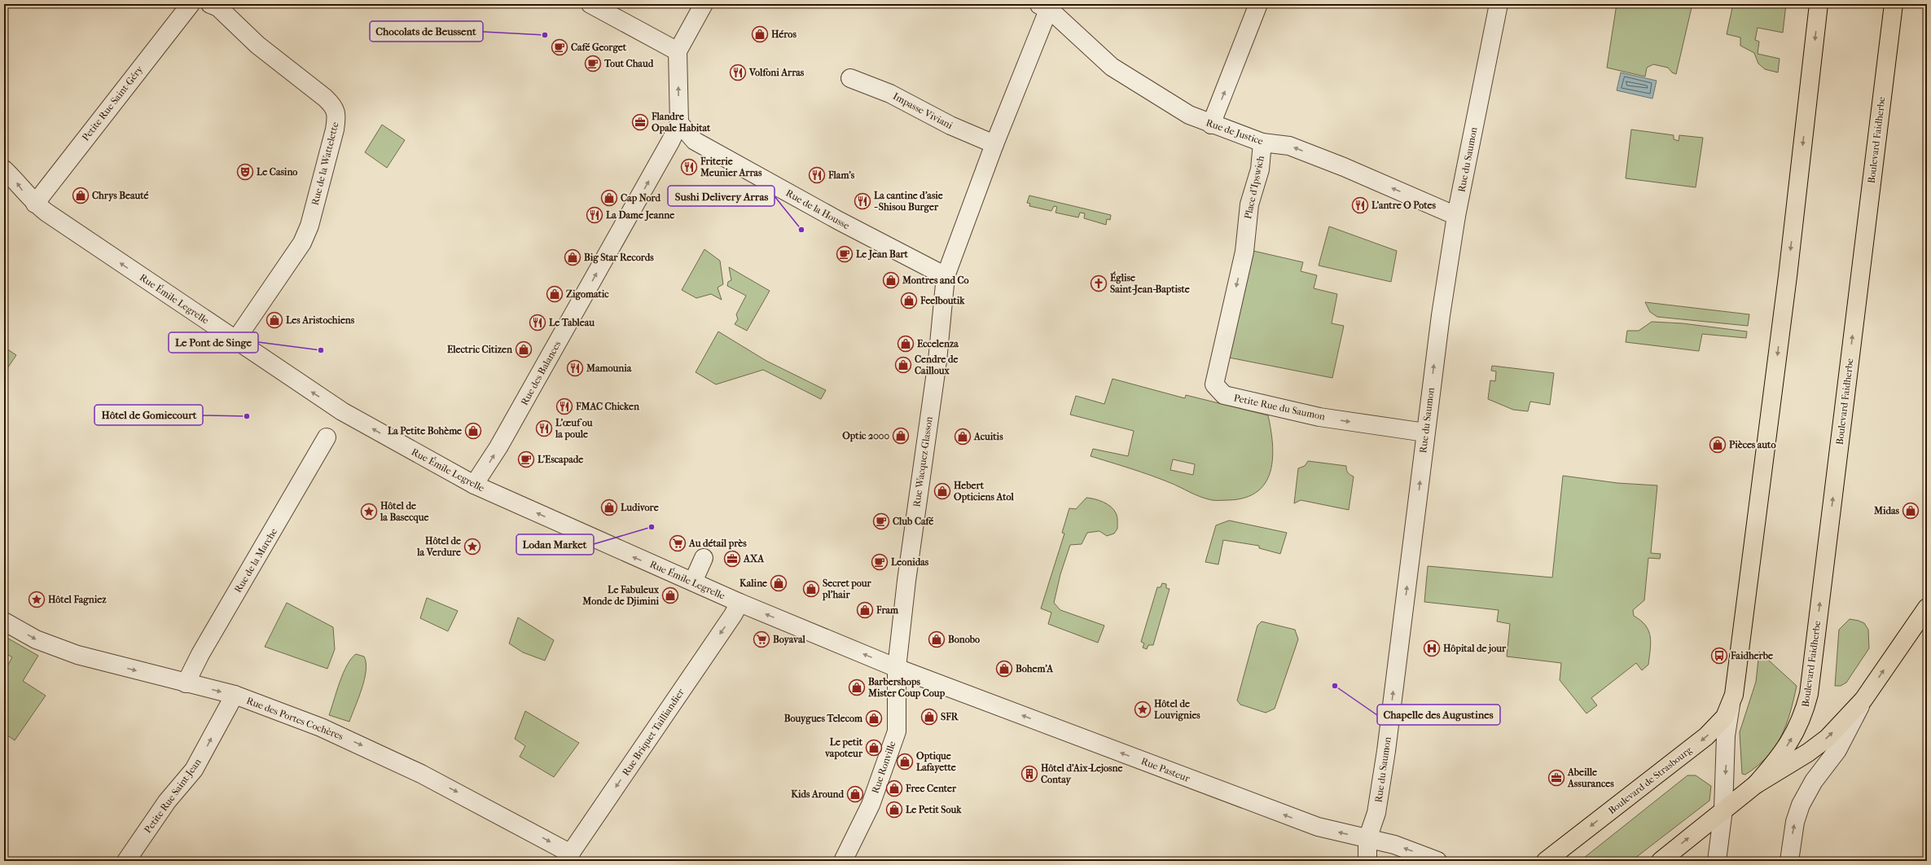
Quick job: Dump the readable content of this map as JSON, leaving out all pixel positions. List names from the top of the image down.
{
  "streets": {
    "main road": ["Boulevard Faidherbe", "Boulevard de Strasbourg"],
    "street": [
      "Petite Rue Saint-Géry",
      "Impasse Viviani",
      "Rue de Justice",
      "Rue du Saumon",
      "Rue de la Wattelette",
      "Place d'Ipswich",
      "Rue de la Housse",
      "Rue Émile Legrelle",
      "Rue des Balances",
      "Petite Rue du Saumon",
      "Rue Wacquez-Glasson",
      "Rue de la Marche",
      "Rue des Portes Cochères",
      "Rue Briquet Tailliandier",
      "Rue Ronville",
      "Rue Pasteur",
      "Petite Rue Saint-Jean"
    ]
  },
  "crossings": [
    ["Petite Rue Saint-Géry", "Rue Émile Legrelle"],
    ["Impasse Viviani", "Rue Wacquez-Glasson"],
    ["Rue de Justice", "Rue du Saumon"],
    ["Rue de Justice", "Place d'Ipswich"],
    ["Rue de Justice", "Rue Wacquez-Glasson"],
    ["Rue du Saumon", "Petite Rue du Saumon"],
    ["Rue du Saumon", "Rue Pasteur"],
    ["Rue de la Wattelette", "Rue Émile Legrelle"],
    ["Place d'Ipswich", "Petite Rue du Saumon"],
    ["Rue de la Housse", "Rue des Balances"],
    ["Rue de la Housse", "Rue Wacquez-Glasson"],
    ["Rue Émile Legrelle", "Rue des Balances"],
    ["Rue Émile Legrelle", "Rue Wacquez-Glasson"],
    ["Rue Émile Legrelle", "Rue Briquet Tailliandier"],
    ["Rue Émile Legrelle", "Rue Ronville"],
    ["Rue Émile Legrelle", "Rue Pasteur"],
    ["Rue Wacquez-Glasson", "Rue Ronville"],
    ["Rue Wacquez-Glasson", "Rue Pasteur"],
    ["Rue de la Marche", "Rue des Portes Cochères"],
    ["Rue des Portes Cochères", "Rue Briquet Tailliandier"],
    ["Rue des Portes Cochères", "Petite Rue Saint-Jean"],
    ["Rue Ronville", "Rue Pasteur"]
  ],
  "one_way": [
    "Rue de Justice",
    "Boulevard Faidherbe",
    "Rue du Saumon",
    "Rue Émile Legrelle",
    "Rue des Balances",
    "Rue des Portes Cochères",
    "Rue Briquet Tailliandier",
    "Rue Pasteur",
    "Boulevard de Strasbourg",
    "Petite Rue Saint-Jean"
  ],
  "places": {
    "shop": [
      "Héros",
      "Chrys Beauté",
      "Cap Nord",
      "Big Star Records",
      "Montres and Co",
      "Zigomatic",
      "Feelboutik",
      "Les Aristochiens",
      "Eccelenza",
      "Electric Citizen",
      "Cendre de Cailloux",
      "La Petite Bohème",
      "Optic 2000",
      "Acuitis",
      "Pièces auto",
      "Hebert Opticiens Atol",
      "Ludivore",
      "Midas",
      "Kaline",
      "Secret pour pl'hair",
      "Le Fabuleux Monde de Djimini",
      "Fram",
      "Bonobo",
      "Bohem’A",
      "Barbershops Mister Coup Coup",
      "SFR",
      "Bouygues Telecom",
      "Le petit vapoteur",
      "Optique Lafayette",
      "Free Center",
      "Kids Around",
      "Le Petit Souk"
    ],
    "other": [
      "Chocolats de Beussent",
      "Sushi Delivery Arras",
      "Le Pont de Singe",
      "Hôtel de Gomiecourt",
      "Lodan Market",
      "Chapelle des Augustines"
    ],
    "cafe": [
      "Café Georget",
      "Tout Chaud",
      "Le Jean Bart",
      "L'Escapade",
      "Club Café",
      "Leonidas"
    ],
    "restaurant": [
      "Volfoni Arras",
      "Friterie Meunier Arras",
      "Flam's",
      "La cantine d'asie - Shisou Burger",
      "L'antre O Potes",
      "La Dame Jeanne",
      "Le Tableau",
      "Mamounia",
      "FMAC Chicken",
      "L’œuf ou la poule"
    ],
    "office": ["Flandre Opale Habitat", "AXA", "Abeille Assurances"],
    "theatre": ["Le Casino"],
    "church": ["Église Saint-Jean-Baptiste"],
    "place": [
      "Hôtel de la Basecque",
      "Hôtel de la Verdure",
      "Hôtel Fagniez",
      "Hôtel de Louvignies"
    ],
    "supermarket": ["Au détail près", "Boyaval"],
    "hospital": ["Hôpital de jour"],
    "bus stop": ["Faidherbe"],
    "building": ["Hôtel d'Aix-Lejosne Contay"]
  }
}
